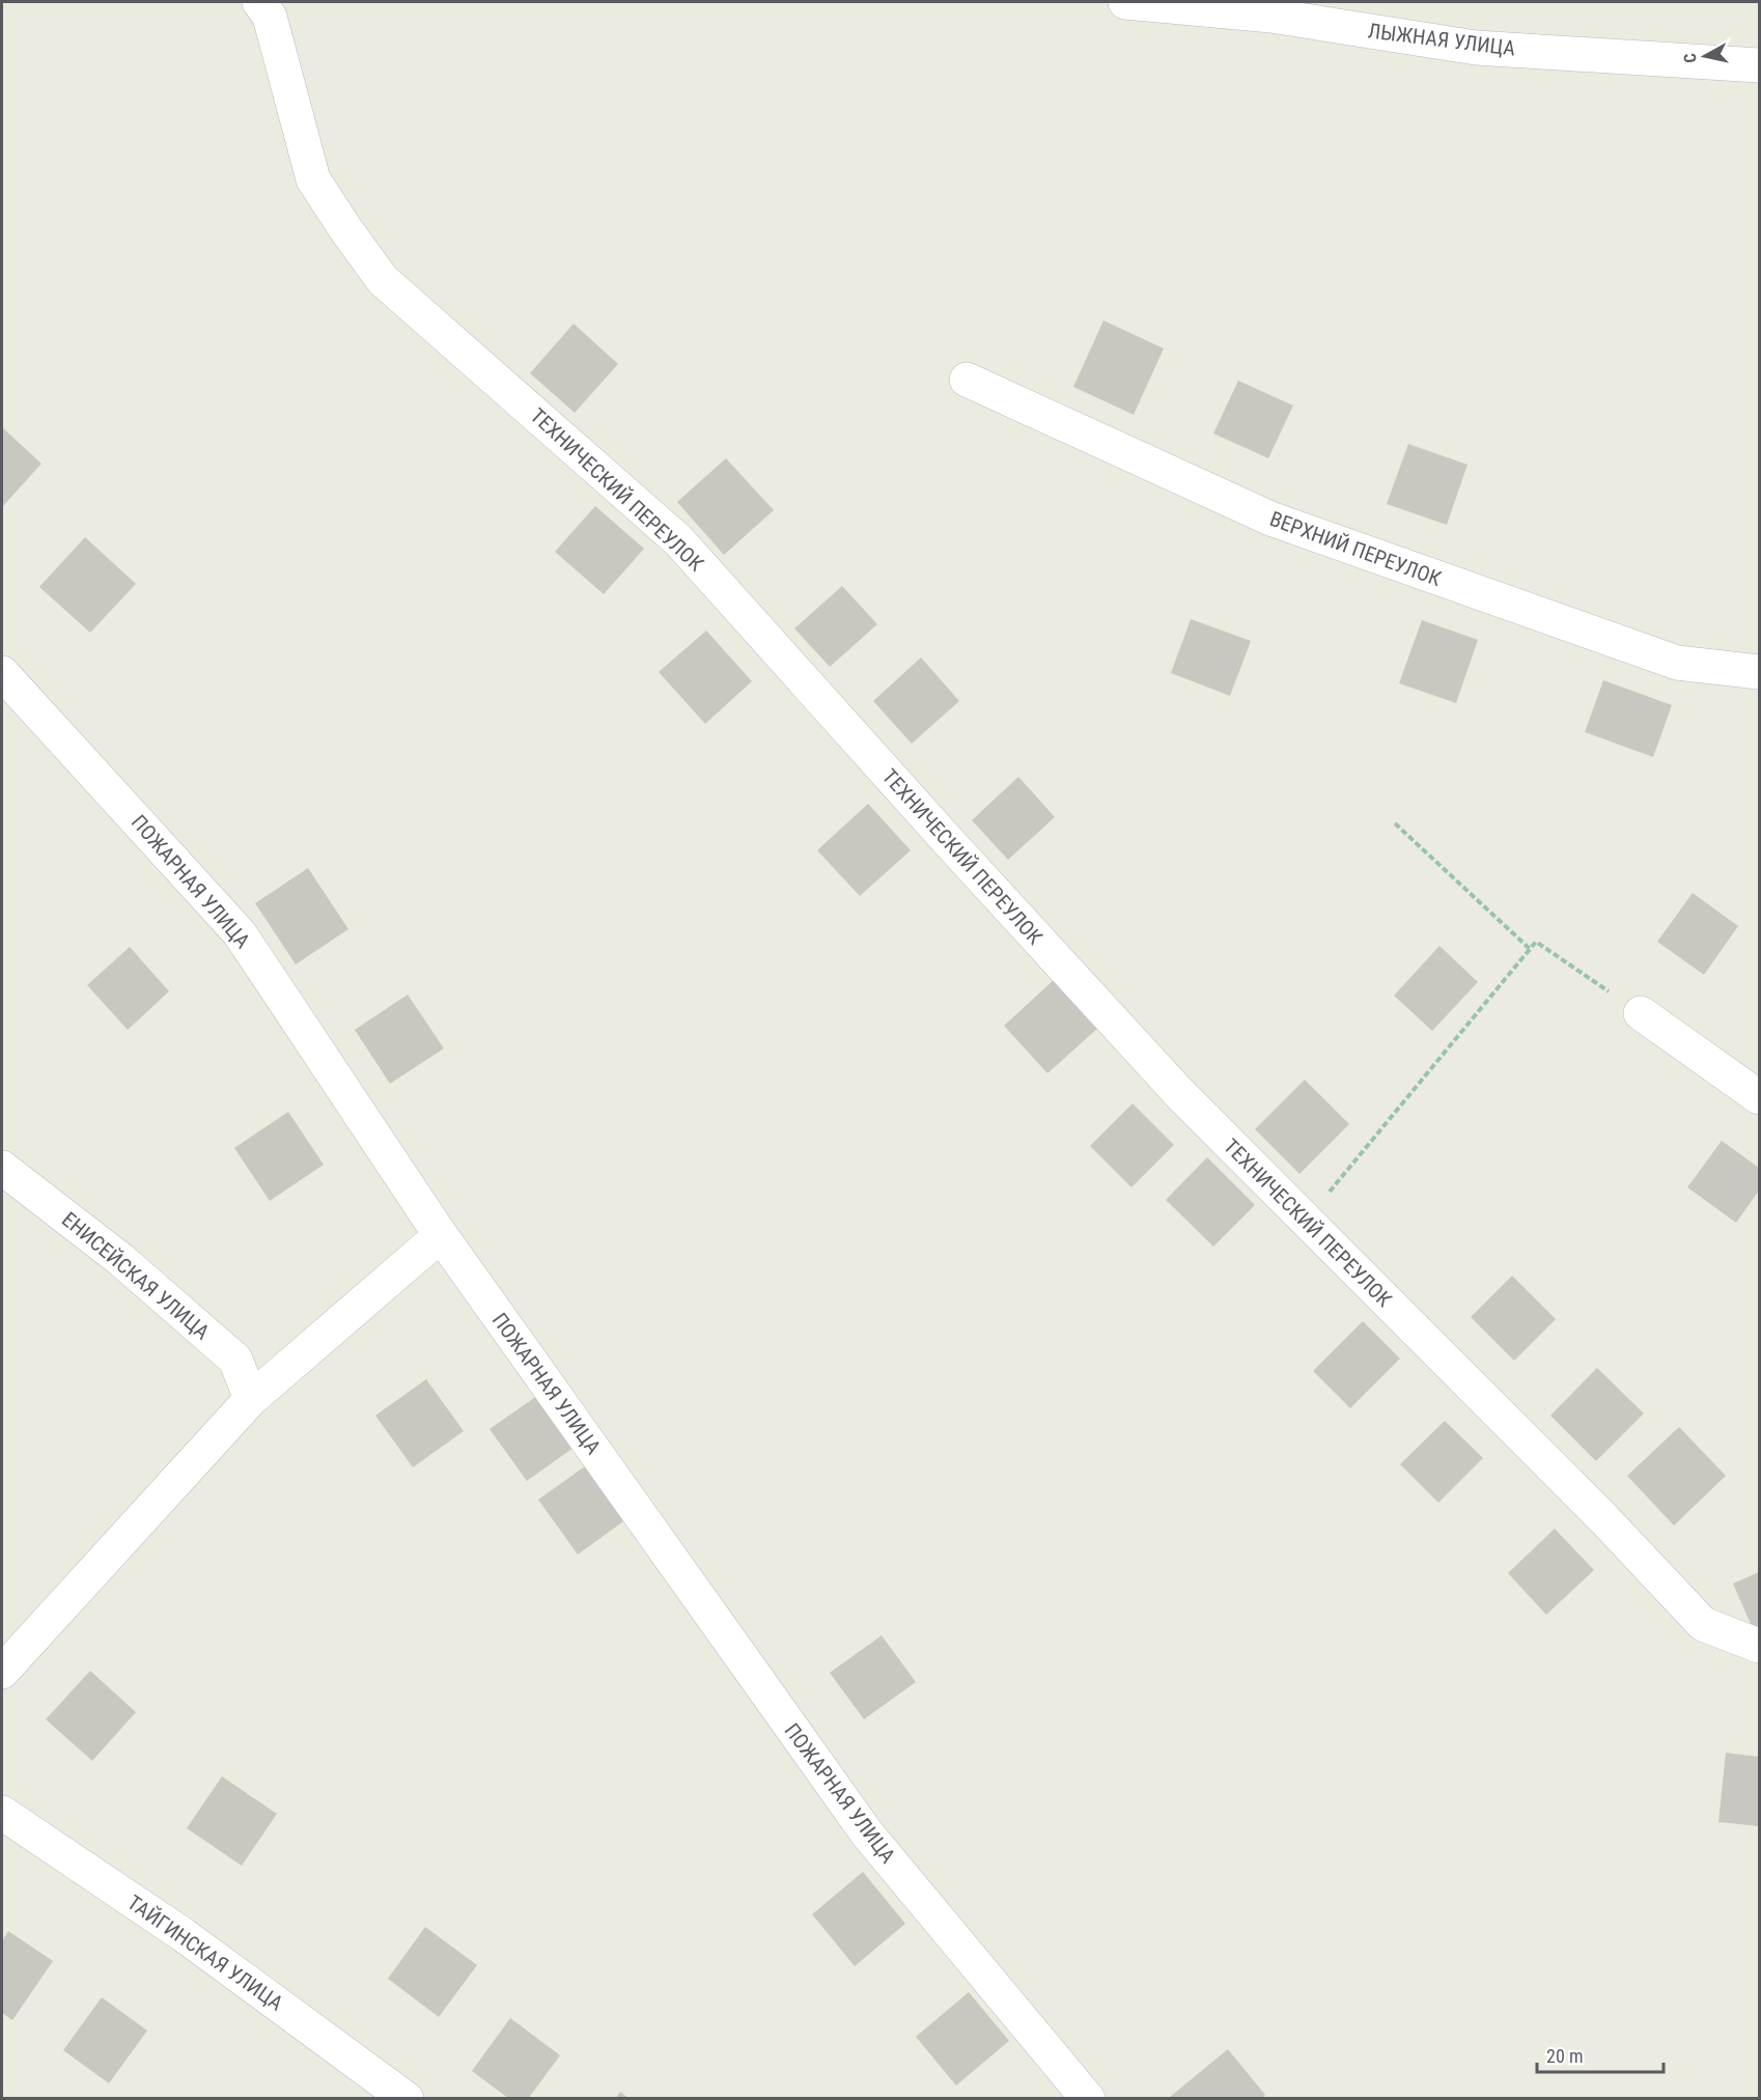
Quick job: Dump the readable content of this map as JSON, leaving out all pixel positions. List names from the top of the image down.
{
  "streets": {
    "street": [
      "ЛЫЖНАЯ УЛИЦА",
      "ТЕХНИЧЕСКИЙ ПЕРЕУЛОК",
      "ВЕРХНИЙ ПЕРЕУЛОК",
      "ПОЖАРНАЯ УЛИЦА",
      "ЕНИСЕЙСКАЯ УЛИЦА",
      "ТАЙГИНСКАЯ УЛИЦА"
    ]
  },
  "scale_bar": "20 m",
  "north": "left"
}
